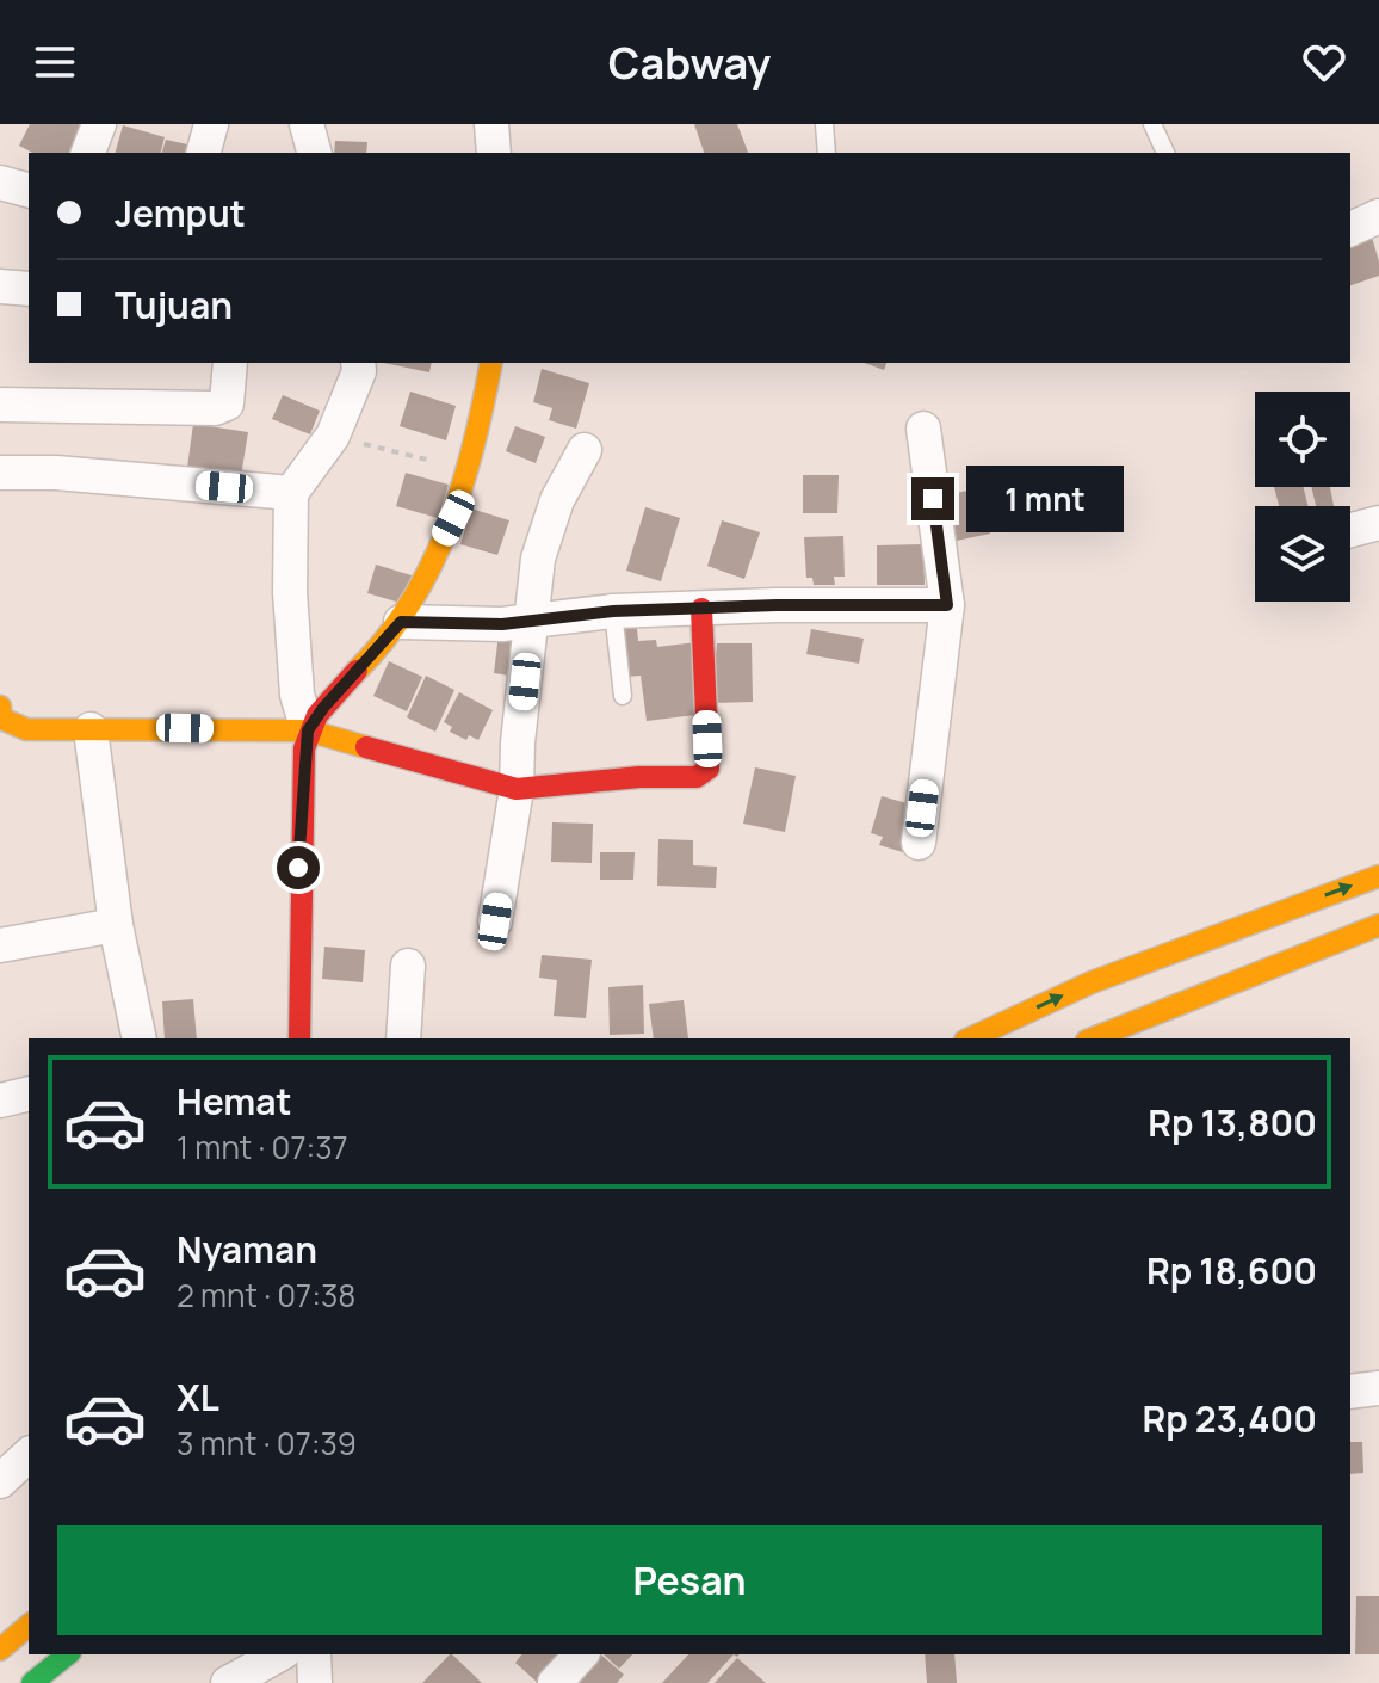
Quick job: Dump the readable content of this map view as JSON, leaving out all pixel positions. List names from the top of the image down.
{
  "page": {
    "header": "Cabway",
    "banner": ["Jemput", "Tujuan"],
    "bubble": "1 mnt",
    "list": [
      {
        "name": "Hemat",
        "note": "1 mnt · 07:37",
        "value": "Rp 13,800"
      },
      {
        "name": "Nyaman",
        "note": "2 mnt · 07:38",
        "value": "Rp 18,600"
      },
      {
        "name": "XL",
        "note": "3 mnt · 07:39",
        "value": "Rp 23,400"
      }
    ],
    "buttons": "Pesan"
  }
}
